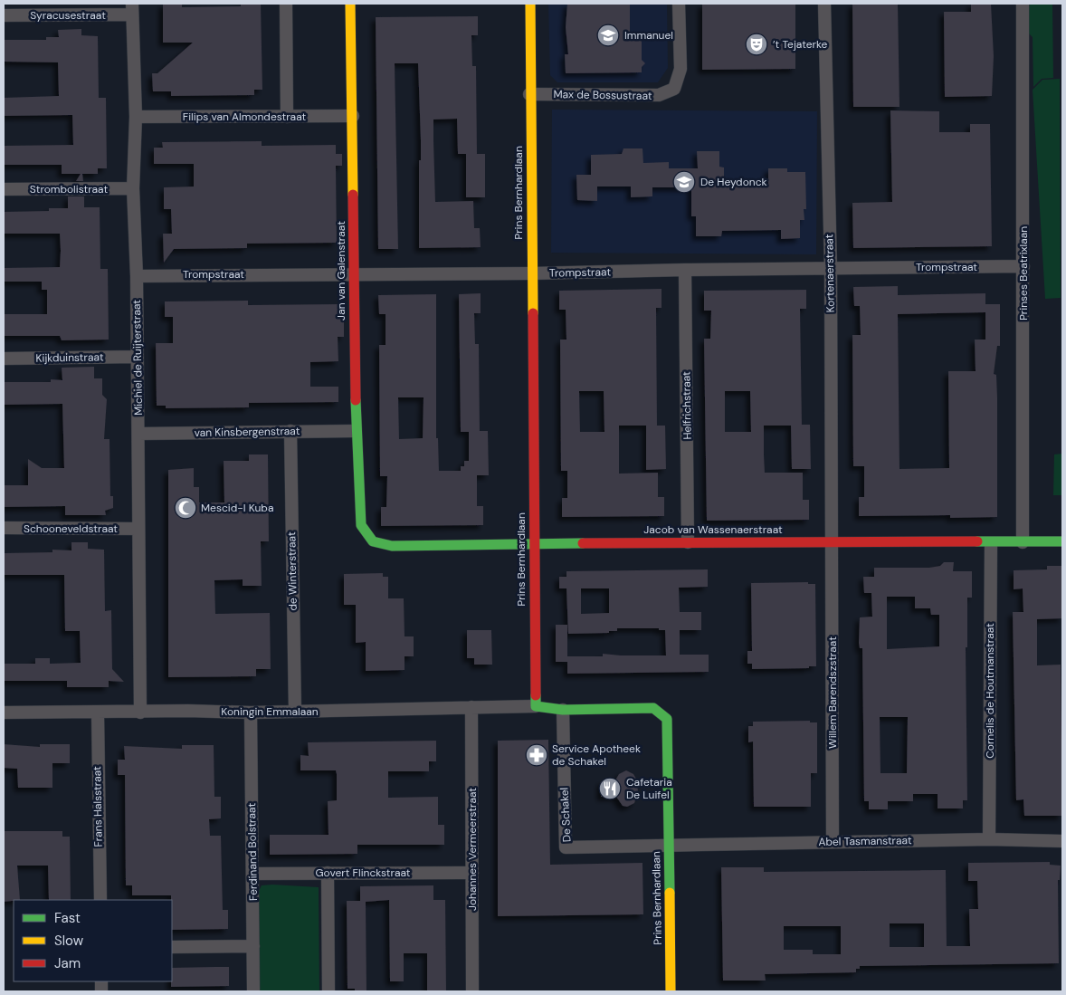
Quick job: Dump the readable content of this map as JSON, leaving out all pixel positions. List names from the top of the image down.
{
  "streets": {
    "street": [
      "Syracusestraat",
      "Max de Bossustraat",
      "Filips van Almondestraat",
      "Strombolistraat",
      "Prins Bernhardlaan",
      "Trompstraat",
      "Jan van Galenstraat",
      "Kortenaerstraat",
      "Prinses Beatrixlaan",
      "Kijkduinstraat",
      "Michiel de Ruijterstraat",
      "Helfrichstraat",
      "van Kinsbergenstraat",
      "Schooneveldstraat",
      "Jacob van Wassenaerstraat",
      "de Winterstraat",
      "Cornelis de Houtmanstraat",
      "Willem Barendszstraat",
      "Koningin Emmalaan",
      "Frans Halsstraat",
      "De Schakel",
      "Abel Tasmanstraat",
      "Johannes Vermeerstraat",
      "Ferdinand Bolstraat",
      "Govert Flinckstraat"
    ]
  },
  "crossings": [
    ["Syracusestraat", "Michiel de Ruijterstraat"],
    ["Max de Bossustraat", "Prins Bernhardlaan"],
    ["Filips van Almondestraat", "Jan van Galenstraat"],
    ["Filips van Almondestraat", "Michiel de Ruijterstraat"],
    ["Strombolistraat", "Michiel de Ruijterstraat"],
    ["Prins Bernhardlaan", "Trompstraat"],
    ["Prins Bernhardlaan", "Jacob van Wassenaerstraat"],
    ["Prins Bernhardlaan", "Koningin Emmalaan"],
    ["Prins Bernhardlaan", "De Schakel"],
    ["Prins Bernhardlaan", "Abel Tasmanstraat"],
    ["Trompstraat", "Jan van Galenstraat"],
    ["Trompstraat", "Kortenaerstraat"],
    ["Trompstraat", "Prinses Beatrixlaan"],
    ["Trompstraat", "Michiel de Ruijterstraat"],
    ["Trompstraat", "Helfrichstraat"],
    ["Jan van Galenstraat", "van Kinsbergenstraat"],
    ["Jan van Galenstraat", "Jacob van Wassenaerstraat"],
    ["Kortenaerstraat", "Jacob van Wassenaerstraat"],
    ["Kortenaerstraat", "Willem Barendszstraat"],
    ["Prinses Beatrixlaan", "Jacob van Wassenaerstraat"],
    ["Kijkduinstraat", "Michiel de Ruijterstraat"],
    ["Michiel de Ruijterstraat", "van Kinsbergenstraat"],
    ["Michiel de Ruijterstraat", "Schooneveldstraat"],
    ["Michiel de Ruijterstraat", "Koningin Emmalaan"],
    ["Helfrichstraat", "Jacob van Wassenaerstraat"],
    ["van Kinsbergenstraat", "de Winterstraat"],
    ["Jacob van Wassenaerstraat", "Cornelis de Houtmanstraat"],
    ["Jacob van Wassenaerstraat", "Willem Barendszstraat"],
    ["de Winterstraat", "Koningin Emmalaan"],
    ["Cornelis de Houtmanstraat", "Abel Tasmanstraat"],
    ["Willem Barendszstraat", "Abel Tasmanstraat"],
    ["Koningin Emmalaan", "Frans Halsstraat"],
    ["Koningin Emmalaan", "Johannes Vermeerstraat"],
    ["Koningin Emmalaan", "Ferdinand Bolstraat"],
    ["De Schakel", "Abel Tasmanstraat"],
    ["Johannes Vermeerstraat", "Govert Flinckstraat"],
    ["Ferdinand Bolstraat", "Govert Flinckstraat"]
  ],
  "places": {
    "school or university": ["Immanuel", "De Heydonck"],
    "theatre": ["’t Tejaterke"],
    "mosque": ["Mescid-I Kuba"],
    "pharmacy": ["Service Apotheek de Schakel"],
    "restaurant": ["Cafetaria De Luifel"]
  },
  "legend": ["Fast", "Slow", "Jam"]
}
